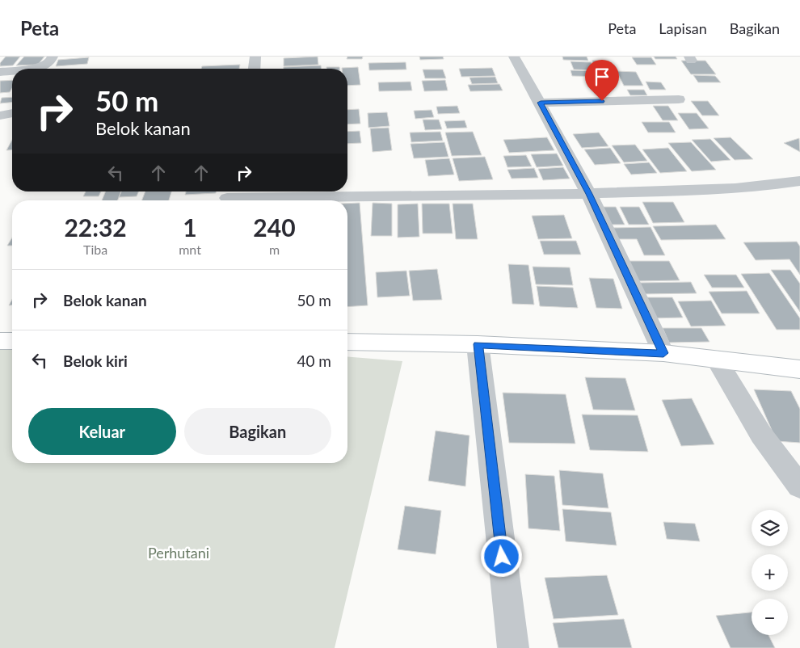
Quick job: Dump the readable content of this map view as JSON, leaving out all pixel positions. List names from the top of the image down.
{
  "parks": ["Perhutani"],
  "page": {
    "header": "Peta",
    "nav": ["Peta", "Lapisan", "Bagikan"],
    "turn": ["50 m", "Belok kanan"],
    "eta": [
      "22:32",
      "Tiba",
      "1",
      "mnt",
      "240",
      "m"
    ],
    "list": [
      {
        "name": "Belok kanan",
        "value": "50 m"
      },
      {
        "name": "Belok kiri",
        "value": "40 m"
      }
    ],
    "buttons": ["Keluar", "Bagikan"],
    "map_buttons": ["+", "−"]
  }
}
